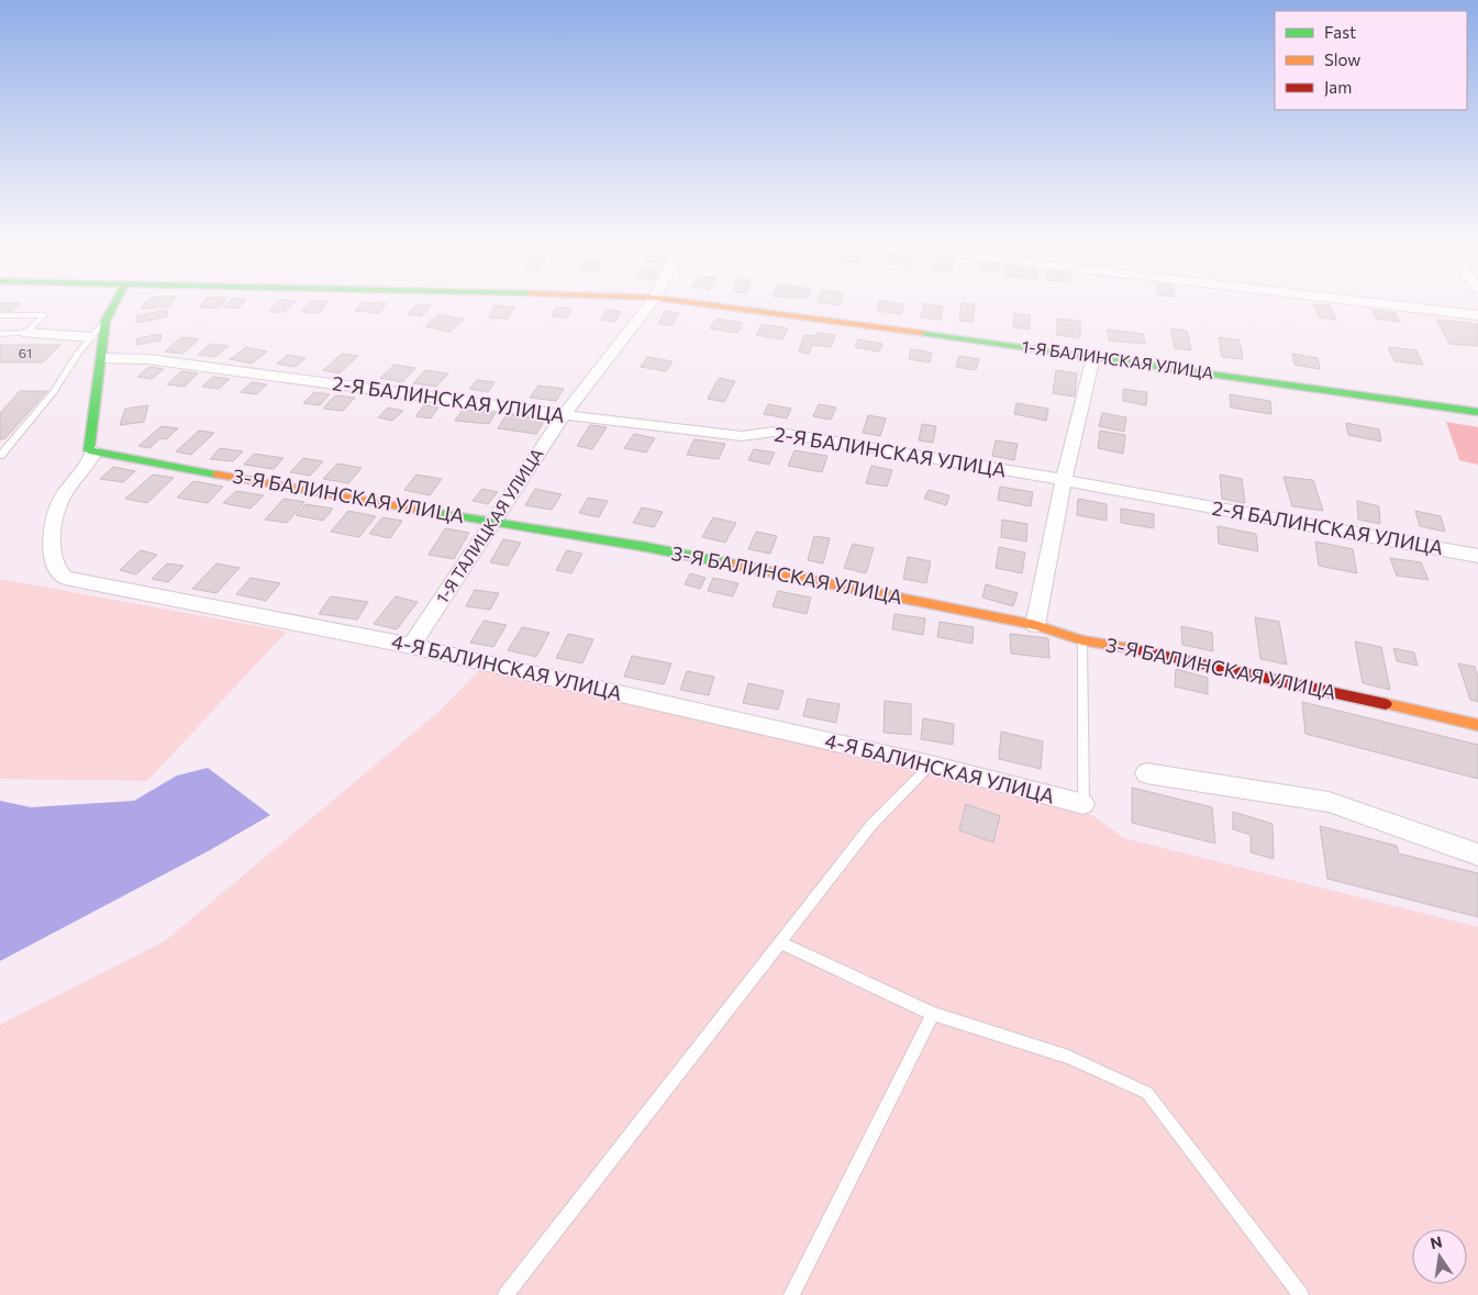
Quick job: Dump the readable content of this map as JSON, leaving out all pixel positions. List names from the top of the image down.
{
  "streets": {
    "main road": ["1-Я БАЛИНСКАЯ УЛИЦА", "3-Я БАЛИНСКАЯ УЛИЦА"],
    "street": ["2-Я БАЛИНСКАЯ УЛИЦА", "1-Я ТАЛИЦКАЯ УЛИЦА", "4-Я БАЛИНСКАЯ УЛИЦА"]
  },
  "crossings": [
    ["2-Я БАЛИНСКАЯ УЛИЦА", "1-Я ТАЛИЦКАЯ УЛИЦА"],
    ["3-Я БАЛИНСКАЯ УЛИЦА", "1-Я ТАЛИЦКАЯ УЛИЦА"],
    ["3-Я БАЛИНСКАЯ УЛИЦА", "4-Я БАЛИНСКАЯ УЛИЦА"],
    ["1-Я ТАЛИЦКАЯ УЛИЦА", "4-Я БАЛИНСКАЯ УЛИЦА"]
  ],
  "house_numbers": ["61"],
  "legend": ["Fast", "Slow", "Jam"],
  "north": "top"
}
